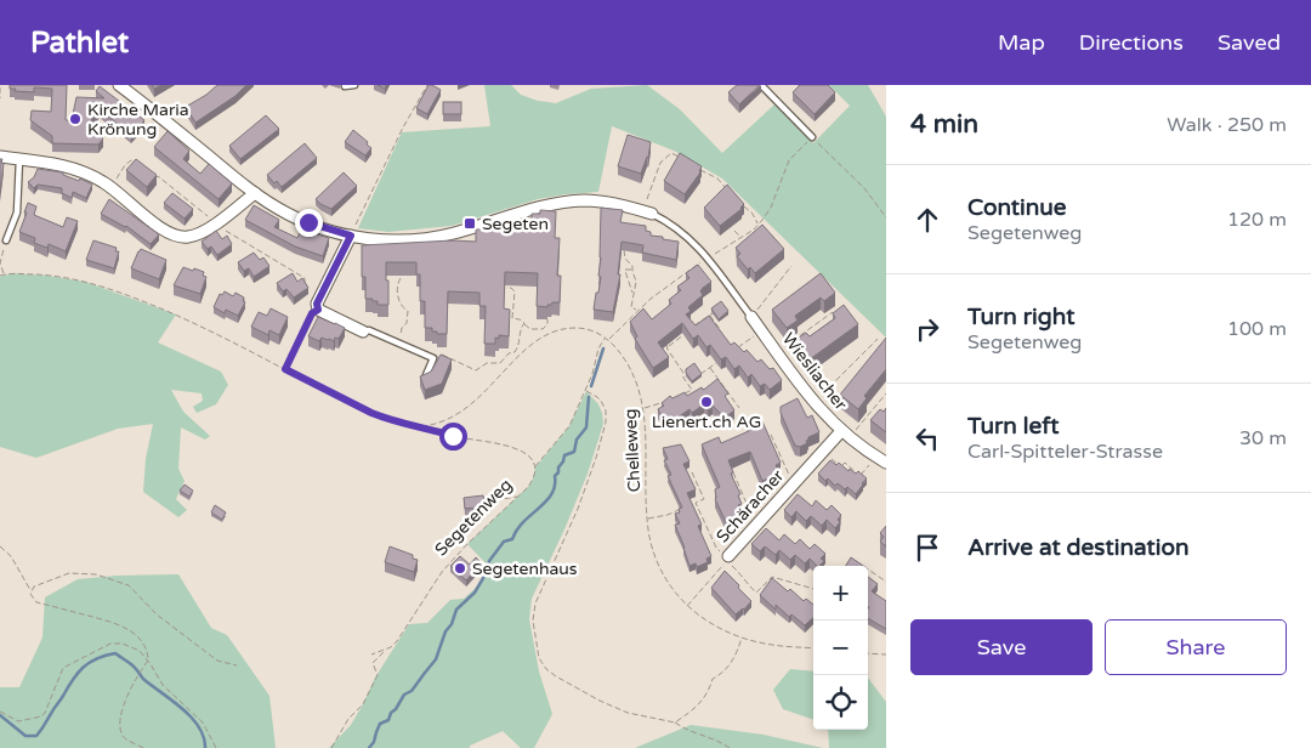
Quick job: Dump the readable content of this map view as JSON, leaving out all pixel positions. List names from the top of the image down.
{
  "streets": {
    "street": ["Wiesliacher", "Schäracher"],
    "path": ["Chelleweg", "Segetenweg"]
  },
  "crossings": [
    ["Wiesliacher", "Schäracher"],
    ["Chelleweg", "Schäracher"],
    ["Chelleweg", "Segetenweg"]
  ],
  "places": {
    "other": ["Kirche Maria Krönung", "Lienert.ch AG", "Segetenhaus"],
    "transit": ["Segeten"]
  },
  "page": {
    "header": "Pathlet",
    "nav": ["Map", "Directions", "Saved"],
    "heading": ["4 min", "Walk · 250 m"],
    "list": [
      ["Continue", "Segetenweg", "120 m"],
      ["Turn right", "Segetenweg", "100 m"],
      ["Turn left", "Carl-Spitteler-Strasse", "30 m"],
      "Arrive at destination"
    ],
    "map_buttons": ["+", "−"],
    "buttons": ["Save", "Share"]
  }
}
